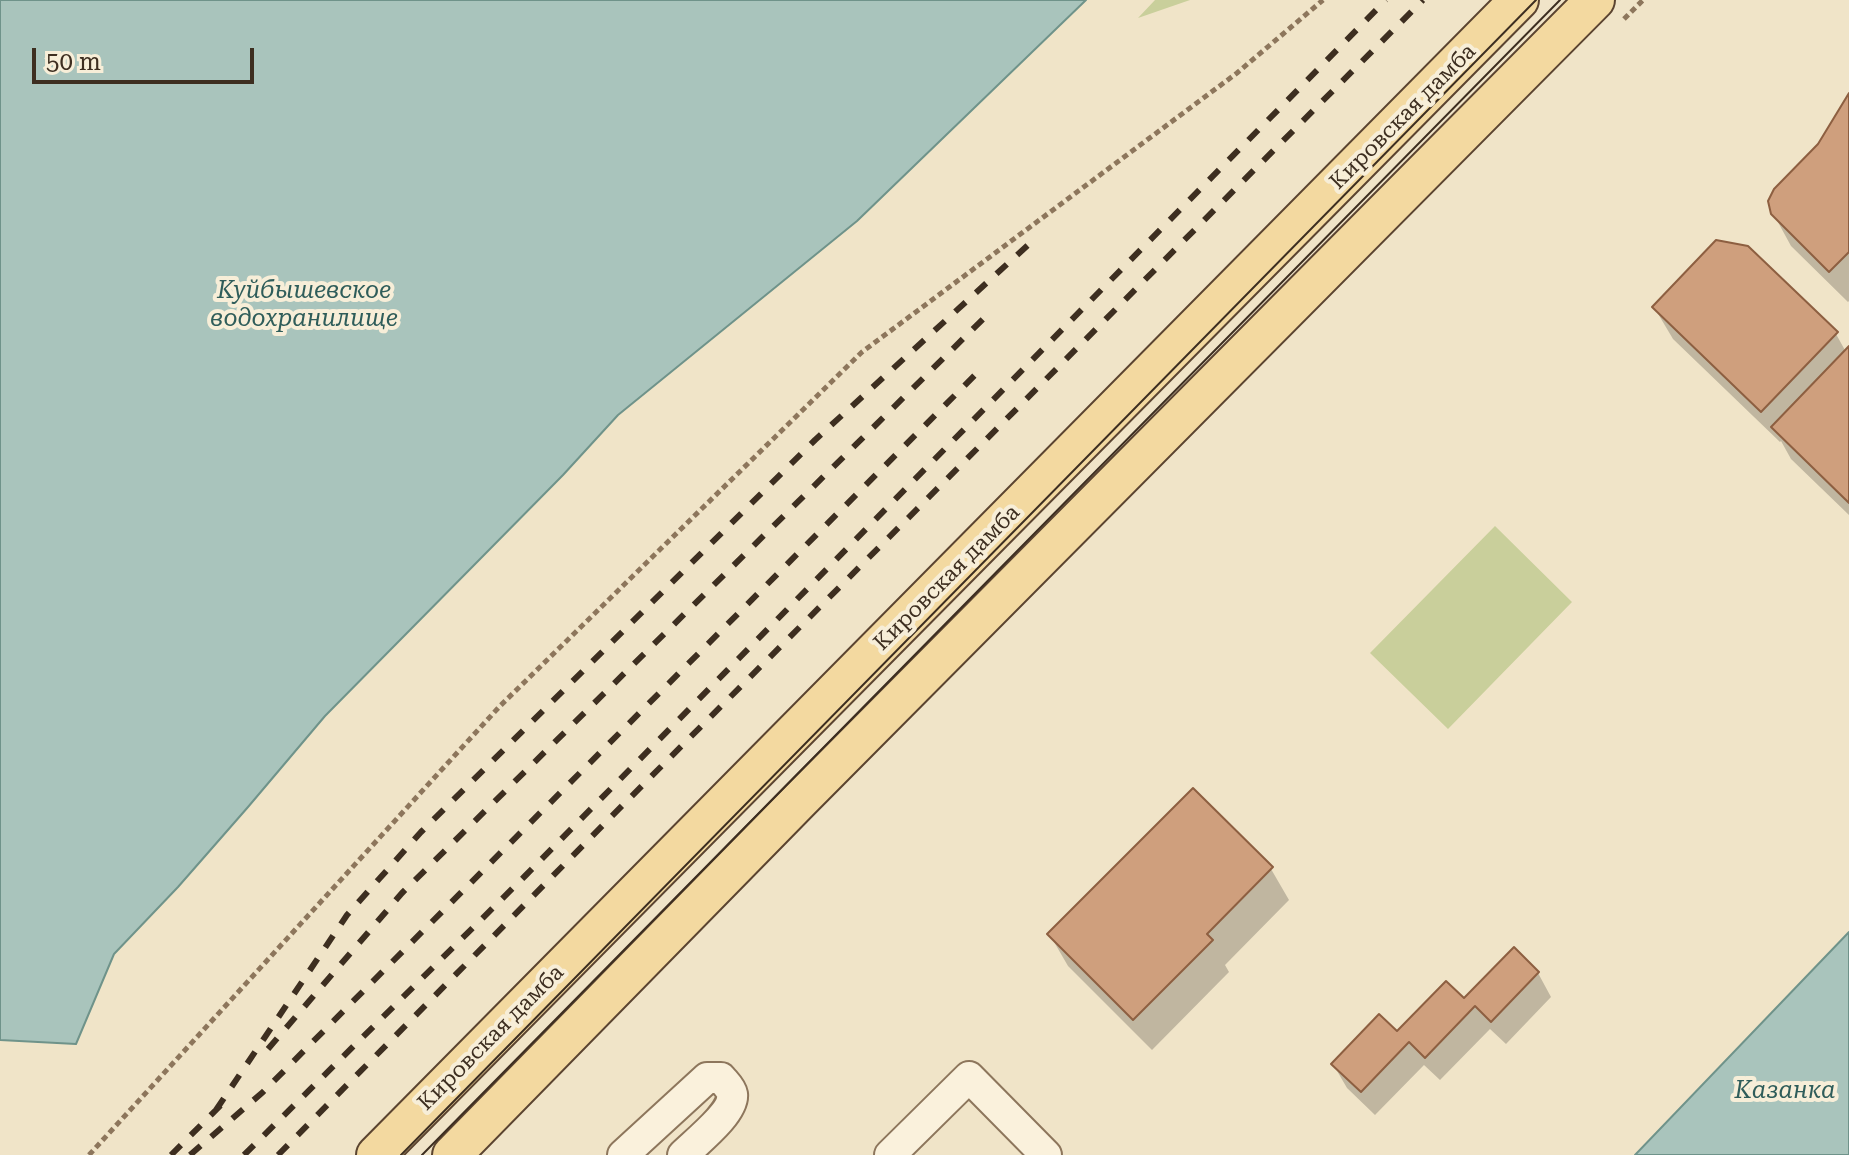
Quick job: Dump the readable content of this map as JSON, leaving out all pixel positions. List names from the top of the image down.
{
  "streets": {
    "main road": ["Кировская дамба"]
  },
  "water": ["Куйбышевское водохранилище", "Казанка"],
  "scale_bar": "50 m"
}
